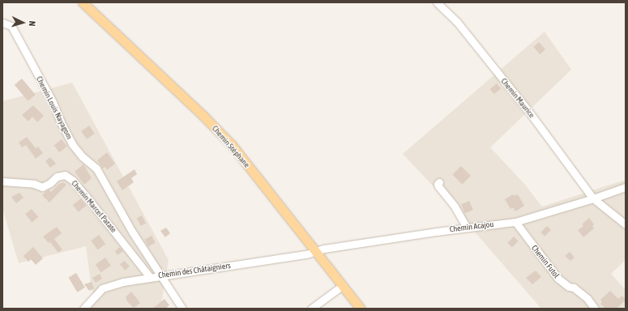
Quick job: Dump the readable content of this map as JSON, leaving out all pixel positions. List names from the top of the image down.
{
  "streets": {
    "main road": ["Chemin Stéphane"],
    "street": [
      "Chemin Maurice",
      "Chemin Louis Nayagom",
      "Chemin Marcel Patate",
      "Chemin Acajou",
      "Chemin Futol",
      "Chemin des Châtaigniers"
    ]
  },
  "crossings": [
    ["Chemin Maurice", "Chemin Acajou"],
    ["Chemin Louis Nayagom", "Chemin des Châtaigniers"],
    ["Chemin Stéphane", "Chemin Acajou"],
    ["Chemin Stéphane", "Chemin des Châtaigniers"],
    ["Chemin Marcel Patate", "Chemin des Châtaigniers"],
    ["Chemin Acajou", "Chemin Futol"],
    ["Chemin Acajou", "Chemin des Châtaigniers"]
  ],
  "north": "right"
}
